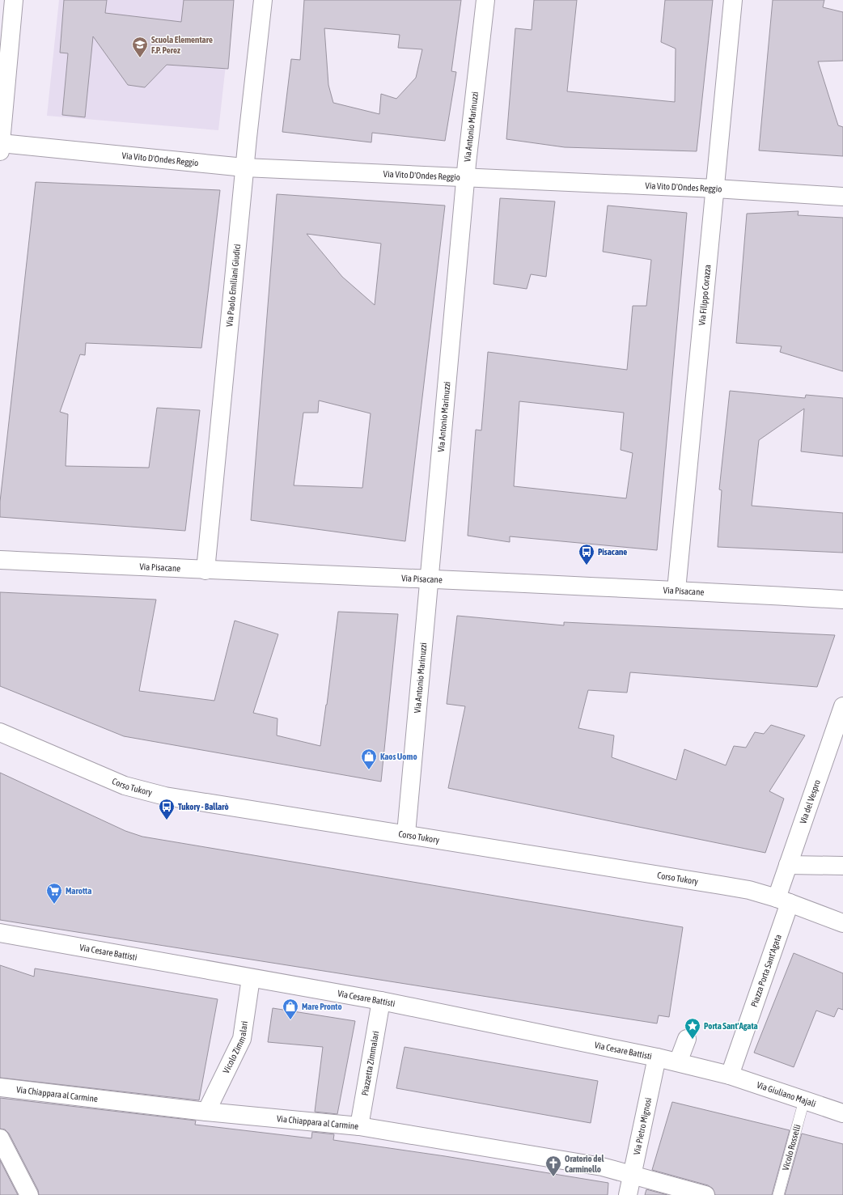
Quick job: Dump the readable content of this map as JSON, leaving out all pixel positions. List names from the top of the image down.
{
  "streets": {
    "street": [
      "Via Antonio Marinuzzi",
      "Via Vito D'Ondes Reggio",
      "Via Paolo Emiliani Giudici",
      "Via Filippo Corazza",
      "Via Pisacane",
      "Corso Tukory",
      "Via del Vespro",
      "Via Cesare Battisti",
      "Piazza Porta Sant'Agata",
      "Vicolo Zimmalari",
      "Piazzetta Zimmalari",
      "Via Chiappara al Carmine",
      "Via Giuliano Majali",
      "Via Pietro Mignosi"
    ],
    "lane": ["Vicolo Rosselli"]
  },
  "crossings": [
    ["Via Antonio Marinuzzi", "Via Vito D'Ondes Reggio"],
    ["Via Antonio Marinuzzi", "Via Pisacane"],
    ["Via Antonio Marinuzzi", "Corso Tukory"],
    ["Via Vito D'Ondes Reggio", "Via Paolo Emiliani Giudici"],
    ["Via Vito D'Ondes Reggio", "Via Filippo Corazza"],
    ["Via Paolo Emiliani Giudici", "Via Pisacane"],
    ["Via Filippo Corazza", "Via Pisacane"],
    ["Corso Tukory", "Via del Vespro"],
    ["Corso Tukory", "Piazza Porta Sant'Agata"],
    ["Via del Vespro", "Piazza Porta Sant'Agata"],
    ["Via Cesare Battisti", "Piazza Porta Sant'Agata"],
    ["Via Cesare Battisti", "Vicolo Zimmalari"],
    ["Via Cesare Battisti", "Piazzetta Zimmalari"],
    ["Via Cesare Battisti", "Via Giuliano Majali"],
    ["Via Cesare Battisti", "Via Pietro Mignosi"],
    ["Piazza Porta Sant'Agata", "Via Giuliano Majali"],
    ["Vicolo Zimmalari", "Via Chiappara al Carmine"],
    ["Piazzetta Zimmalari", "Via Chiappara al Carmine"],
    ["Via Chiappara al Carmine", "Via Pietro Mignosi"],
    ["Via Giuliano Majali", "Vicolo Rosselli"]
  ],
  "places": {
    "school or university": ["Scuola Elementare F.P. Perez"],
    "bus stop": ["Pisacane", "Tukory - Ballarò"],
    "shop": ["Kaos Uomo", "Mare Pronto"],
    "supermarket": ["Marotta"],
    "place": ["Porta Sant'Agata"],
    "church": ["Oratorio del Carminello"]
  }
}
